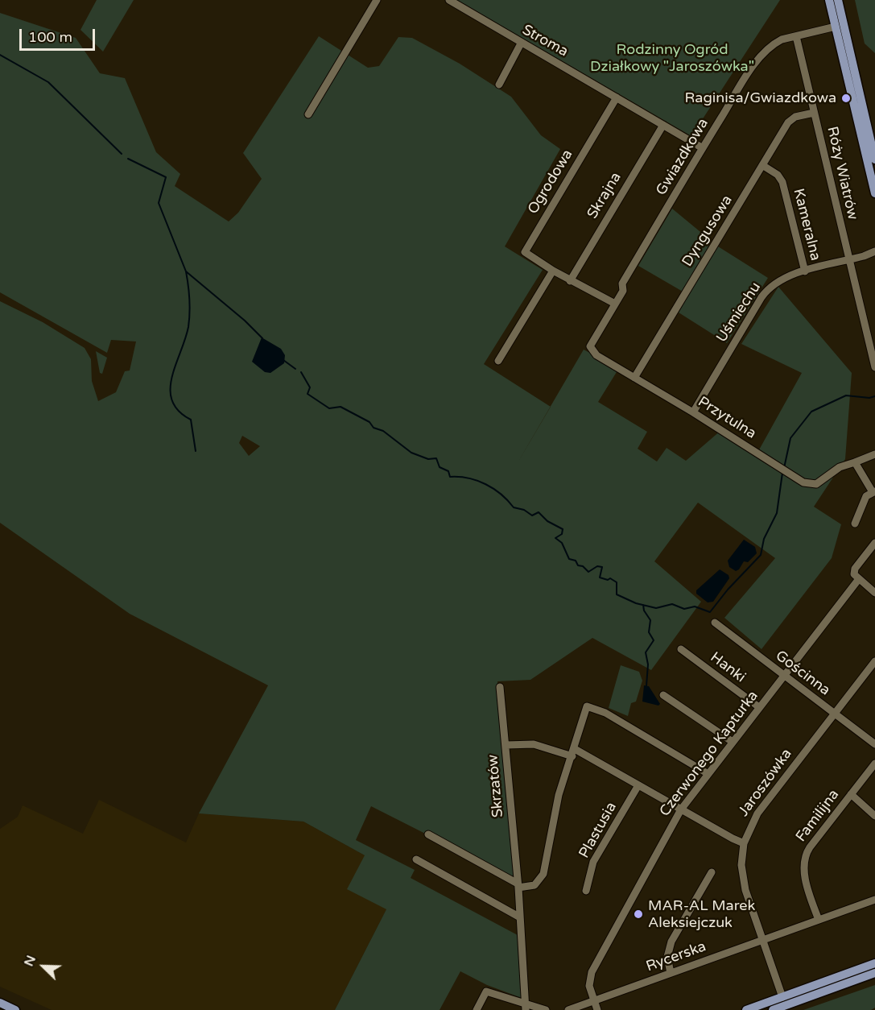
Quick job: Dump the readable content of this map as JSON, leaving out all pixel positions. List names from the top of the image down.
{
  "streets": {
    "street": [
      "Stroma",
      "Gwiazdkowa",
      "Róży Wiatrów",
      "Ogrodowa",
      "Skrajna",
      "Kameralna",
      "Dyngusowa",
      "Uśmiechu",
      "Przytulna",
      "Hanki",
      "Gościnna",
      "Czerwonego Kapturka",
      "Jaroszówka",
      "Skrzatów",
      "Familijna",
      "Plastusia",
      "Rycerska"
    ]
  },
  "crossings": [
    ["Stroma", "Gwiazdkowa"],
    ["Stroma", "Ogrodowa"],
    ["Stroma", "Skrajna"],
    ["Gwiazdkowa", "Róży Wiatrów"],
    ["Gwiazdkowa", "Ogrodowa"],
    ["Gwiazdkowa", "Przytulna"],
    ["Róży Wiatrów", "Dyngusowa"],
    ["Róży Wiatrów", "Uśmiechu"],
    ["Ogrodowa", "Skrajna"],
    ["Kameralna", "Dyngusowa"],
    ["Kameralna", "Uśmiechu"],
    ["Dyngusowa", "Przytulna"],
    ["Uśmiechu", "Przytulna"],
    ["Hanki", "Czerwonego Kapturka"],
    ["Gościnna", "Czerwonego Kapturka"],
    ["Gościnna", "Jaroszówka"],
    ["Czerwonego Kapturka", "Rycerska"],
    ["Jaroszówka", "Rycerska"],
    ["Familijna", "Rycerska"]
  ],
  "parks": ["Rodzinny Ogród Działkowy \"Jaroszówka\""],
  "places": ["Raginisa/Gwiazdkowa", "MAR-AL Marek Aleksiejczuk"],
  "scale_bar": "100 m",
  "north": "top left"
}
